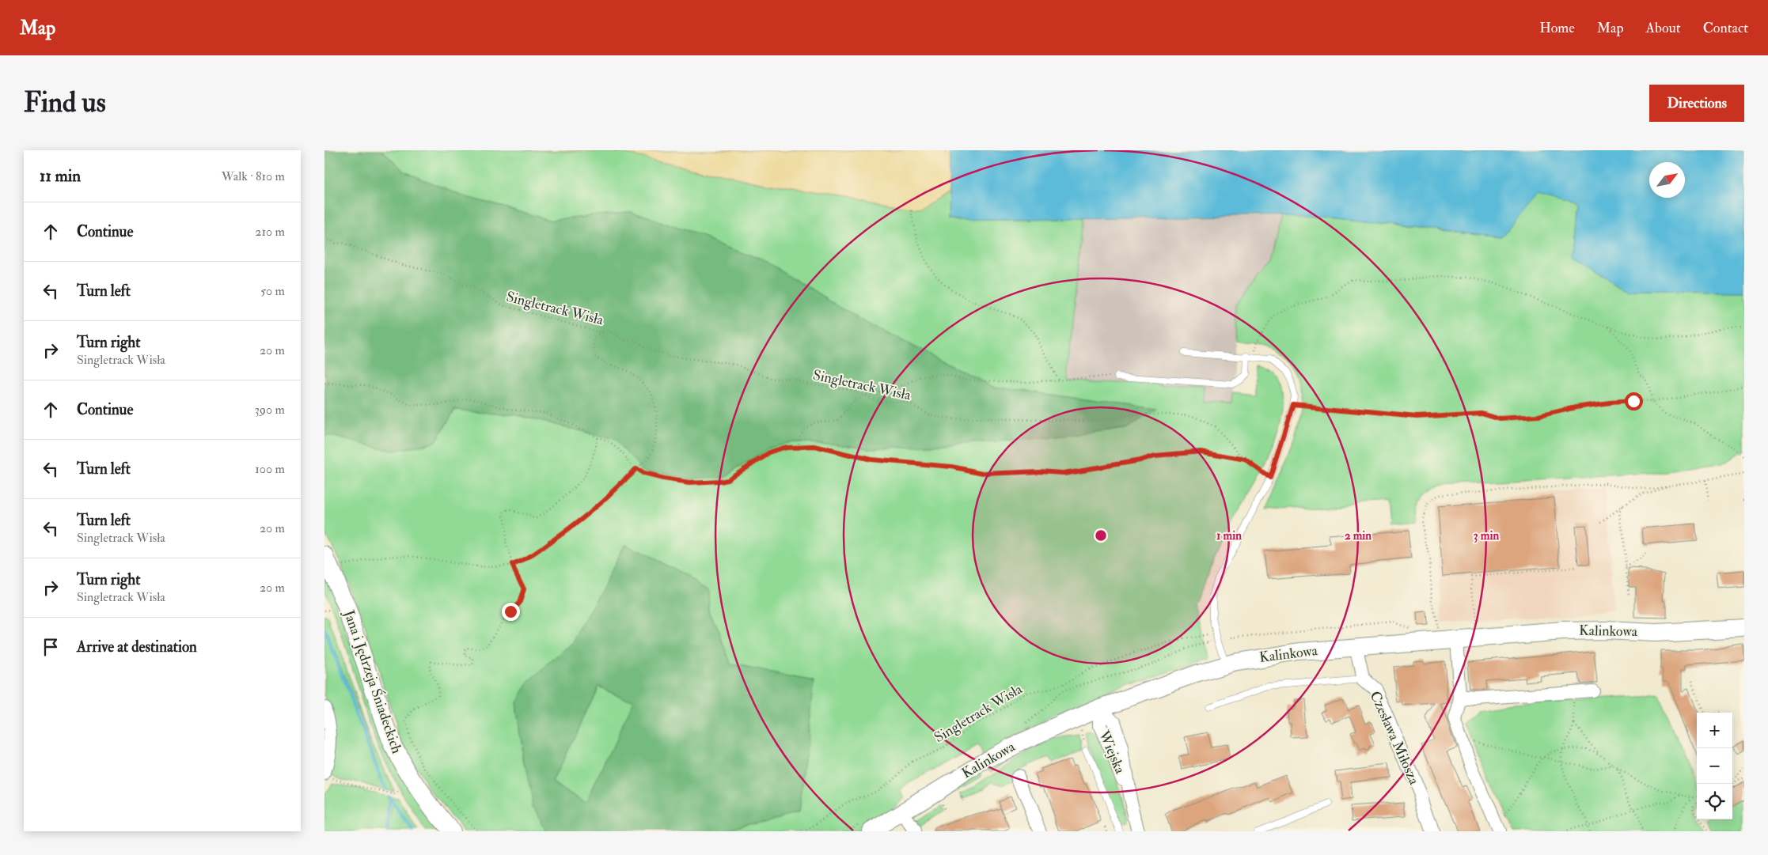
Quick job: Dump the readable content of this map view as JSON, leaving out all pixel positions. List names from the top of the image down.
{
  "streets": {
    "street": [
      "Kalinkowa",
      "Jana i Jędrzeja Śniadeckich",
      "Czesława Miłosza",
      "Wiejska"
    ],
    "path": ["Singletrack Wisła"]
  },
  "crossings": [
    ["Kalinkowa", "Czesława Miłosza"],
    ["Kalinkowa", "Wiejska"]
  ],
  "north": "top right",
  "page": {
    "header": "Map",
    "nav": [
      "Home",
      "Map",
      "About",
      "Contact"
    ],
    "buttons": "Directions",
    "title": "Find us",
    "heading": ["11 min", "Walk · 810 m"],
    "list": [
      ["Continue", "210 m"],
      ["Turn left", "50 m"],
      ["Turn right", "Singletrack Wisła", "20 m"],
      ["Continue", "390 m"],
      ["Turn left", "100 m"],
      ["Turn left", "Singletrack Wisła", "20 m"],
      ["Turn right", "Singletrack Wisła", "20 m"],
      "Arrive at destination"
    ],
    "map_buttons": ["+", "−"]
  },
  "rings": ["1 min", "2 min", "3 min"]
}
